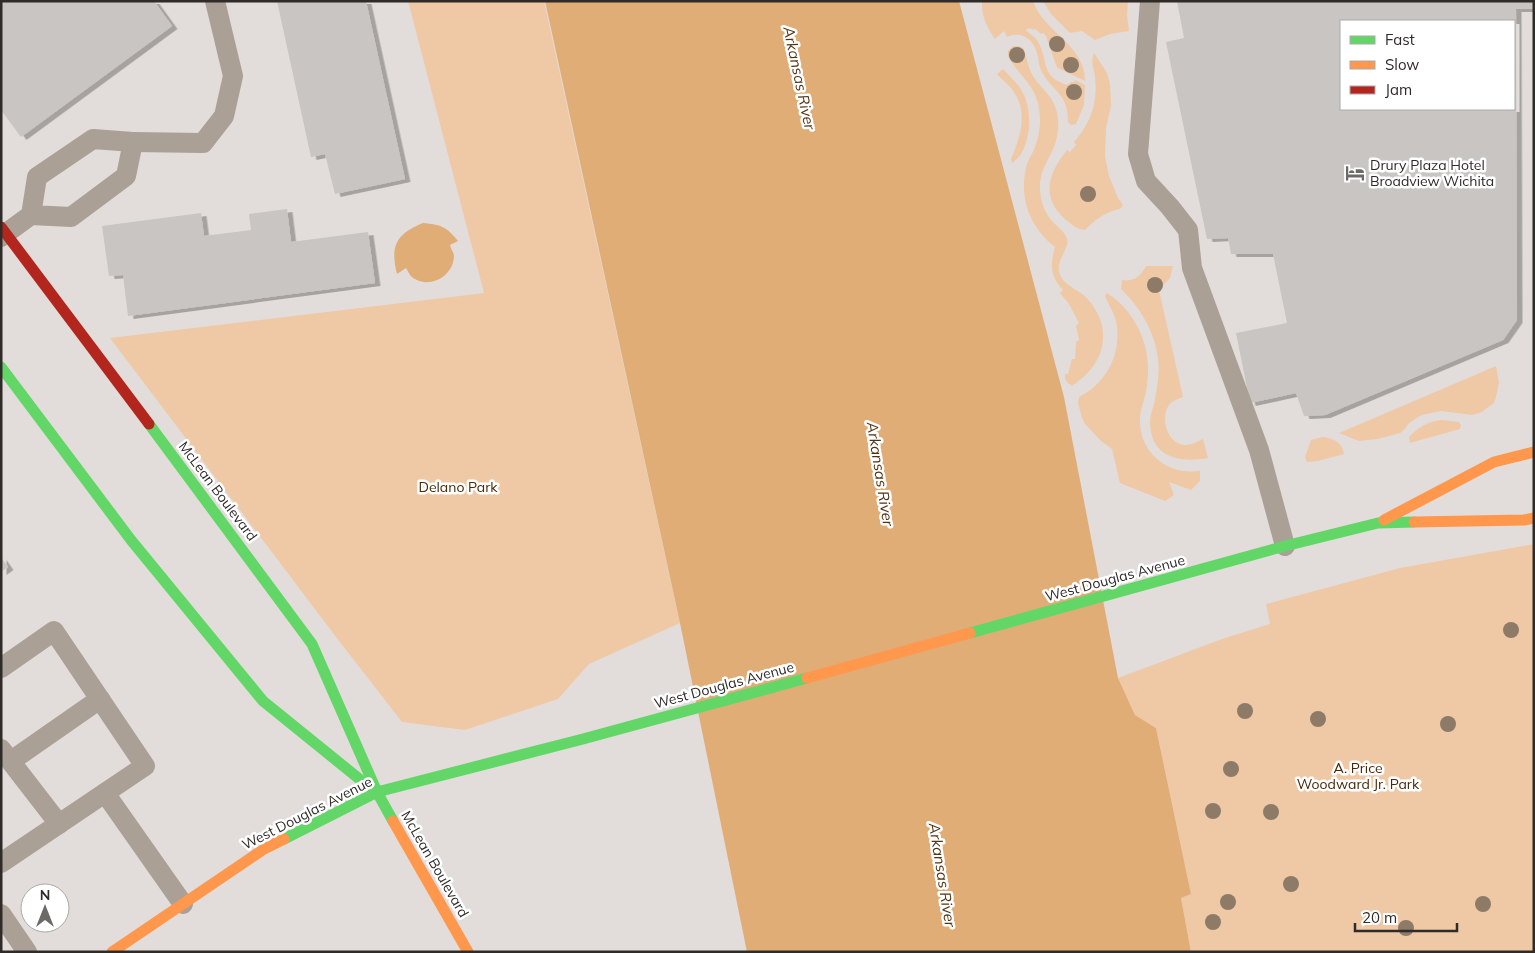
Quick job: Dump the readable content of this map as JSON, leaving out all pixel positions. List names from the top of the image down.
{
  "streets": {
    "main road": ["McLean Boulevard", "West Douglas Avenue"]
  },
  "crossings": [
    ["McLean Boulevard", "West Douglas Avenue"]
  ],
  "water": ["Arkansas River"],
  "parks": ["Delano Park", "A. Price Woodward Jr. Park"],
  "places": {
    "hotel": ["Drury Plaza Hotel Broadview Wichita"]
  },
  "legend": ["Fast", "Slow", "Jam"],
  "scale_bar": "20 m",
  "north": "top"
}
